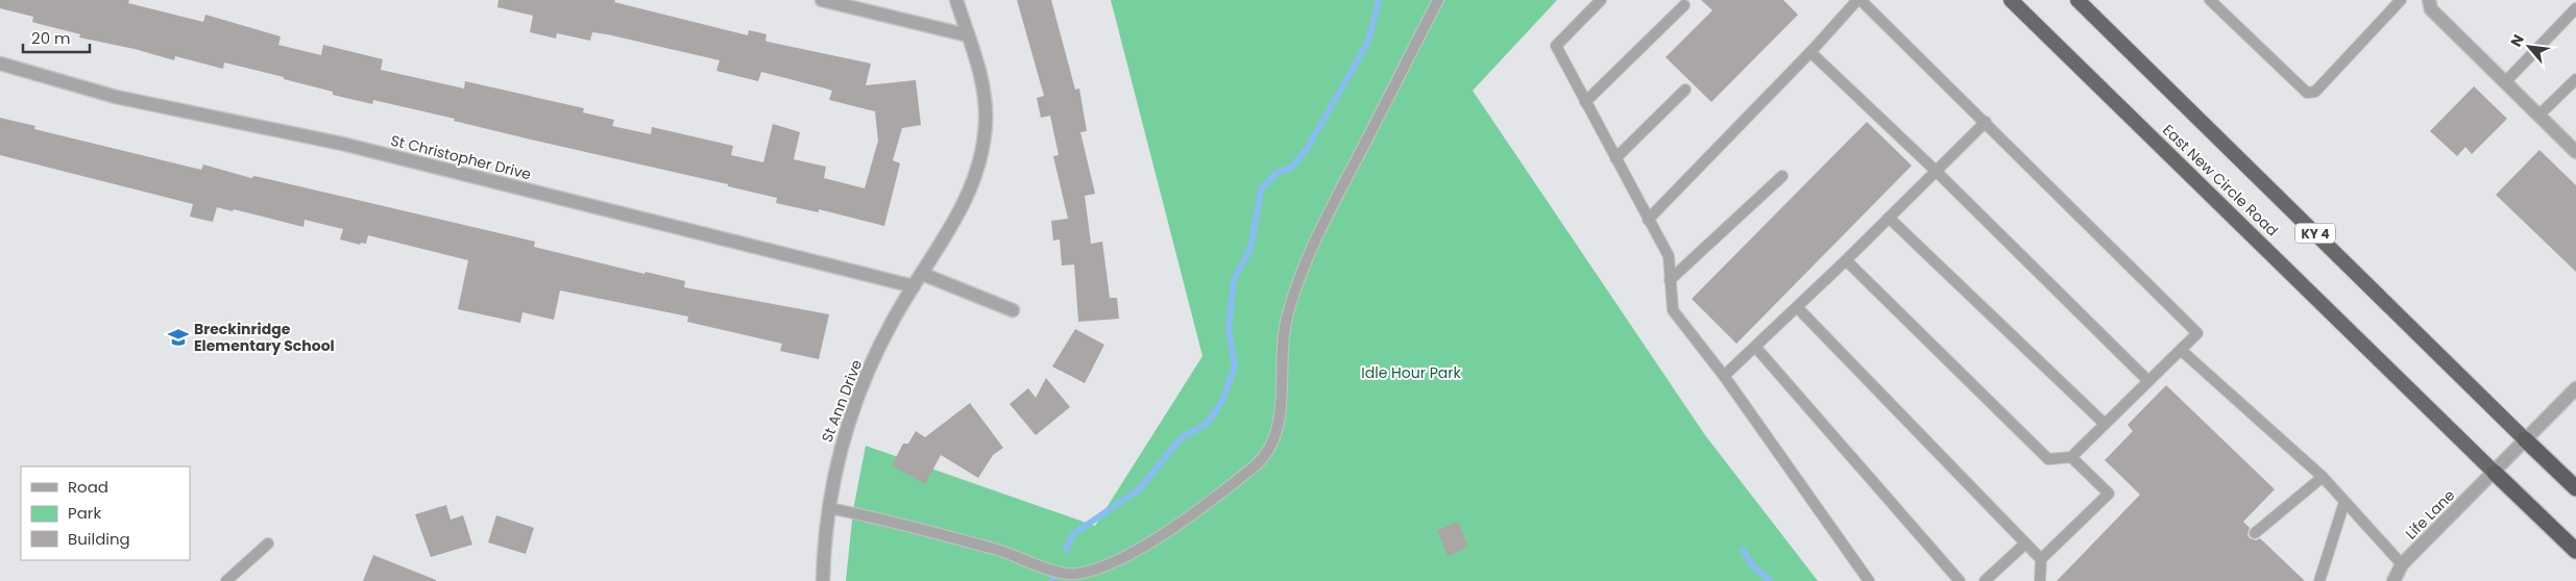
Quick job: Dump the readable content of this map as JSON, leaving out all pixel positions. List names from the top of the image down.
{
  "streets": {
    "highway": ["East New Circle Road", "KY 4"],
    "street": ["St Christopher Drive", "St Ann Drive", "Life Lane"]
  },
  "crossings": [
    ["St Christopher Drive", "St Ann Drive"],
    ["East New Circle Road", "KY 4"],
    ["East New Circle Road", "Life Lane"],
    ["KY 4", "Life Lane"]
  ],
  "parks": ["Idle Hour Park"],
  "places": {
    "school or university": ["Breckinridge Elementary School"]
  },
  "legend": ["Road", "Park", "Building"],
  "scale_bar": "20 m",
  "north": "top left"
}
